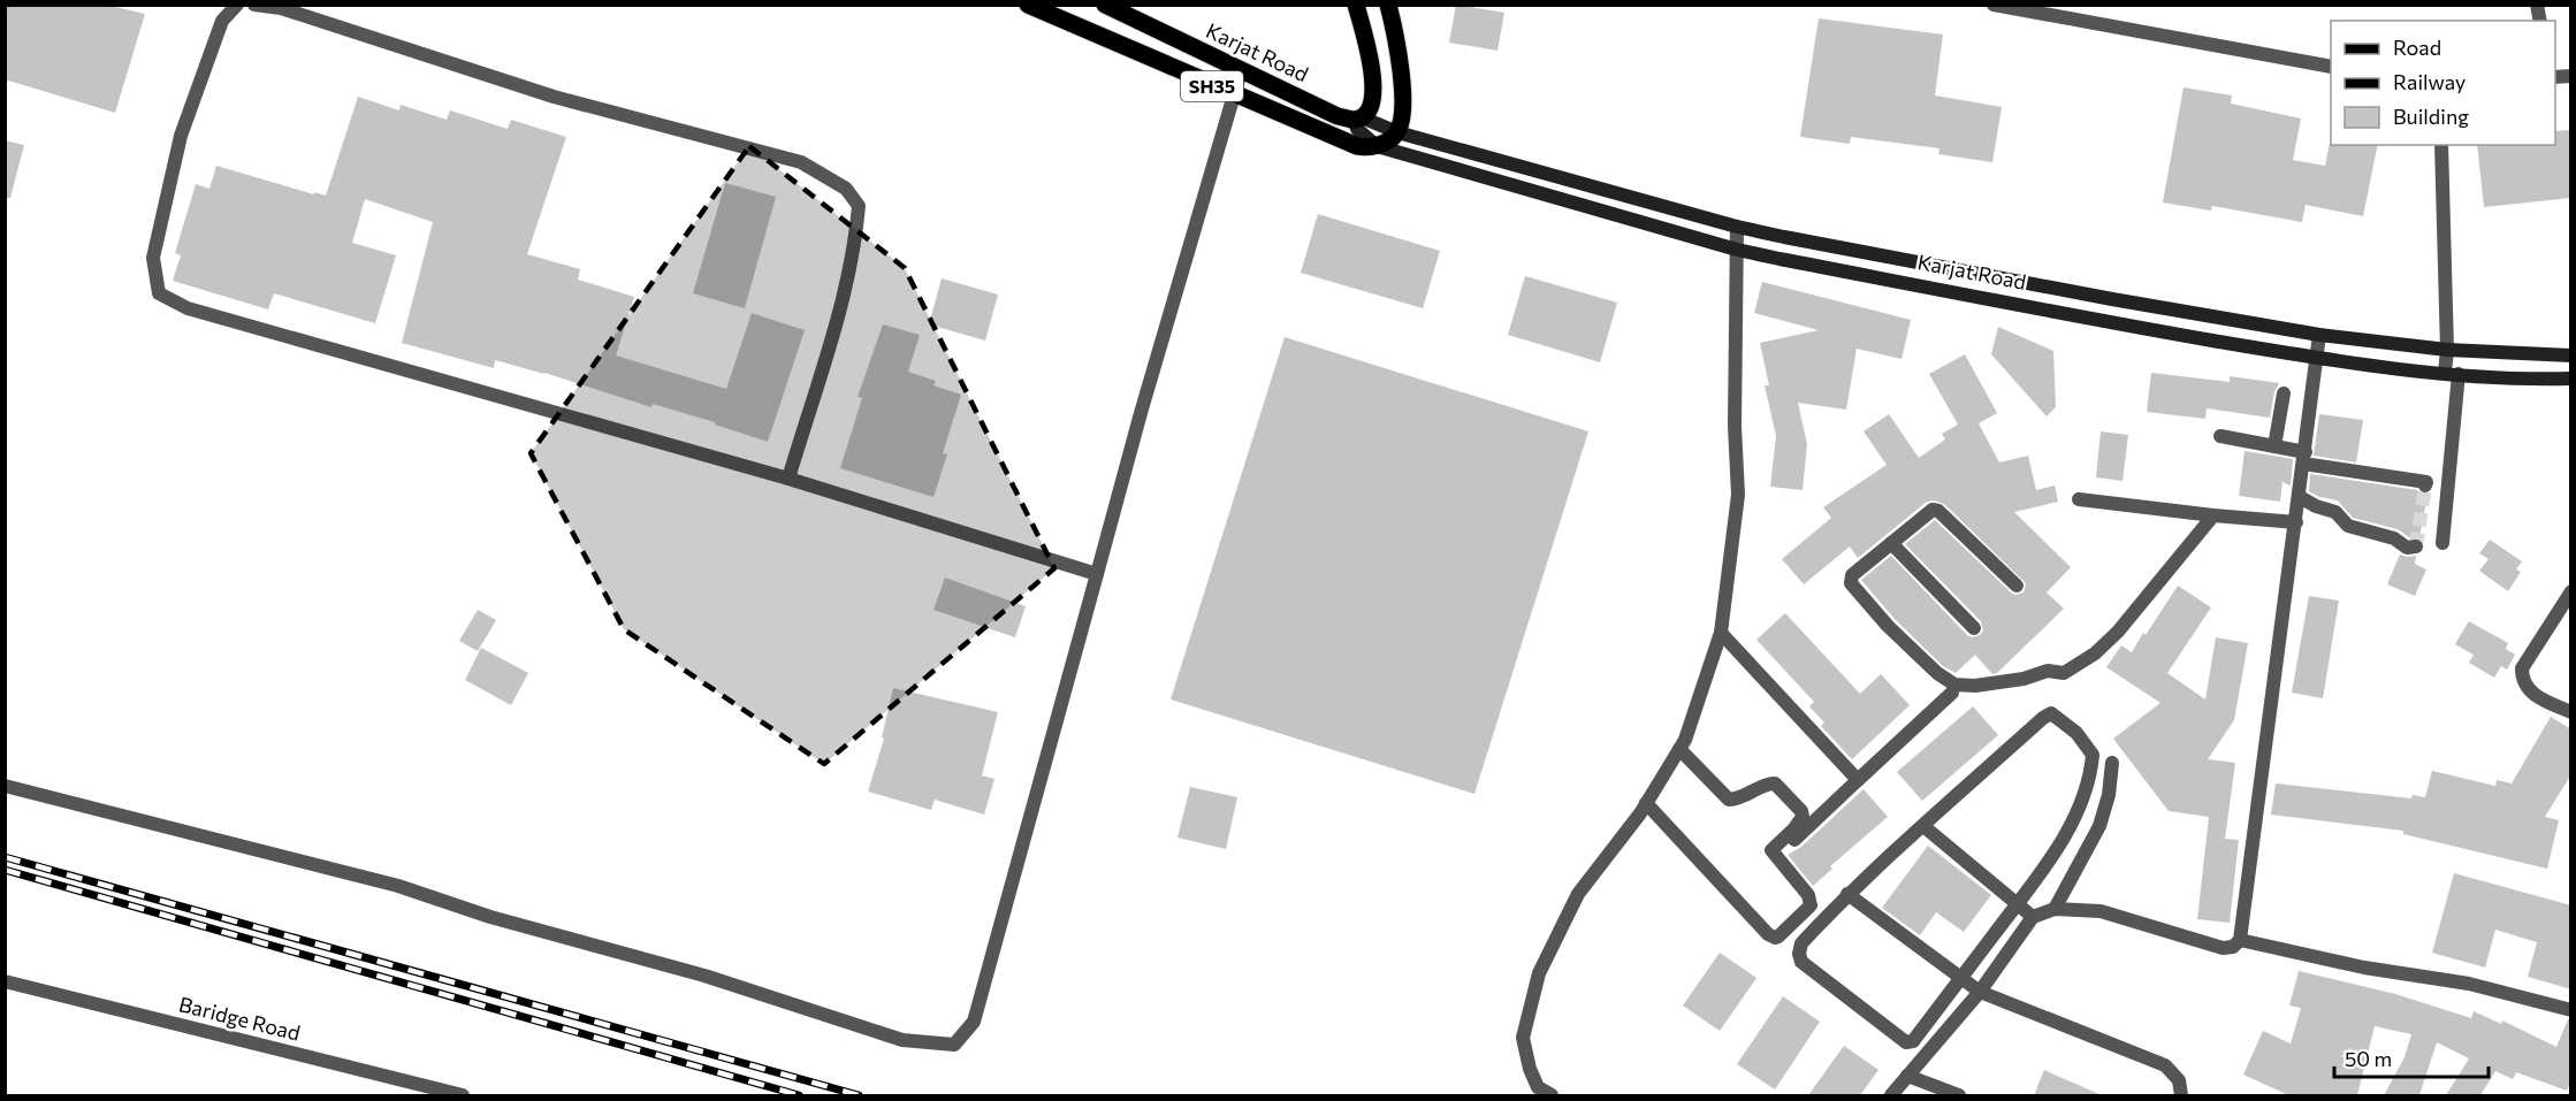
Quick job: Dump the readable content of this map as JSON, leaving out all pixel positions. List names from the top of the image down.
{
  "streets": {
    "main road": ["Karjat Road", "SH35"],
    "street": ["Baridge Road"]
  },
  "legend": ["Road", "Railway", "Building"],
  "scale_bar": "50 m"
}
